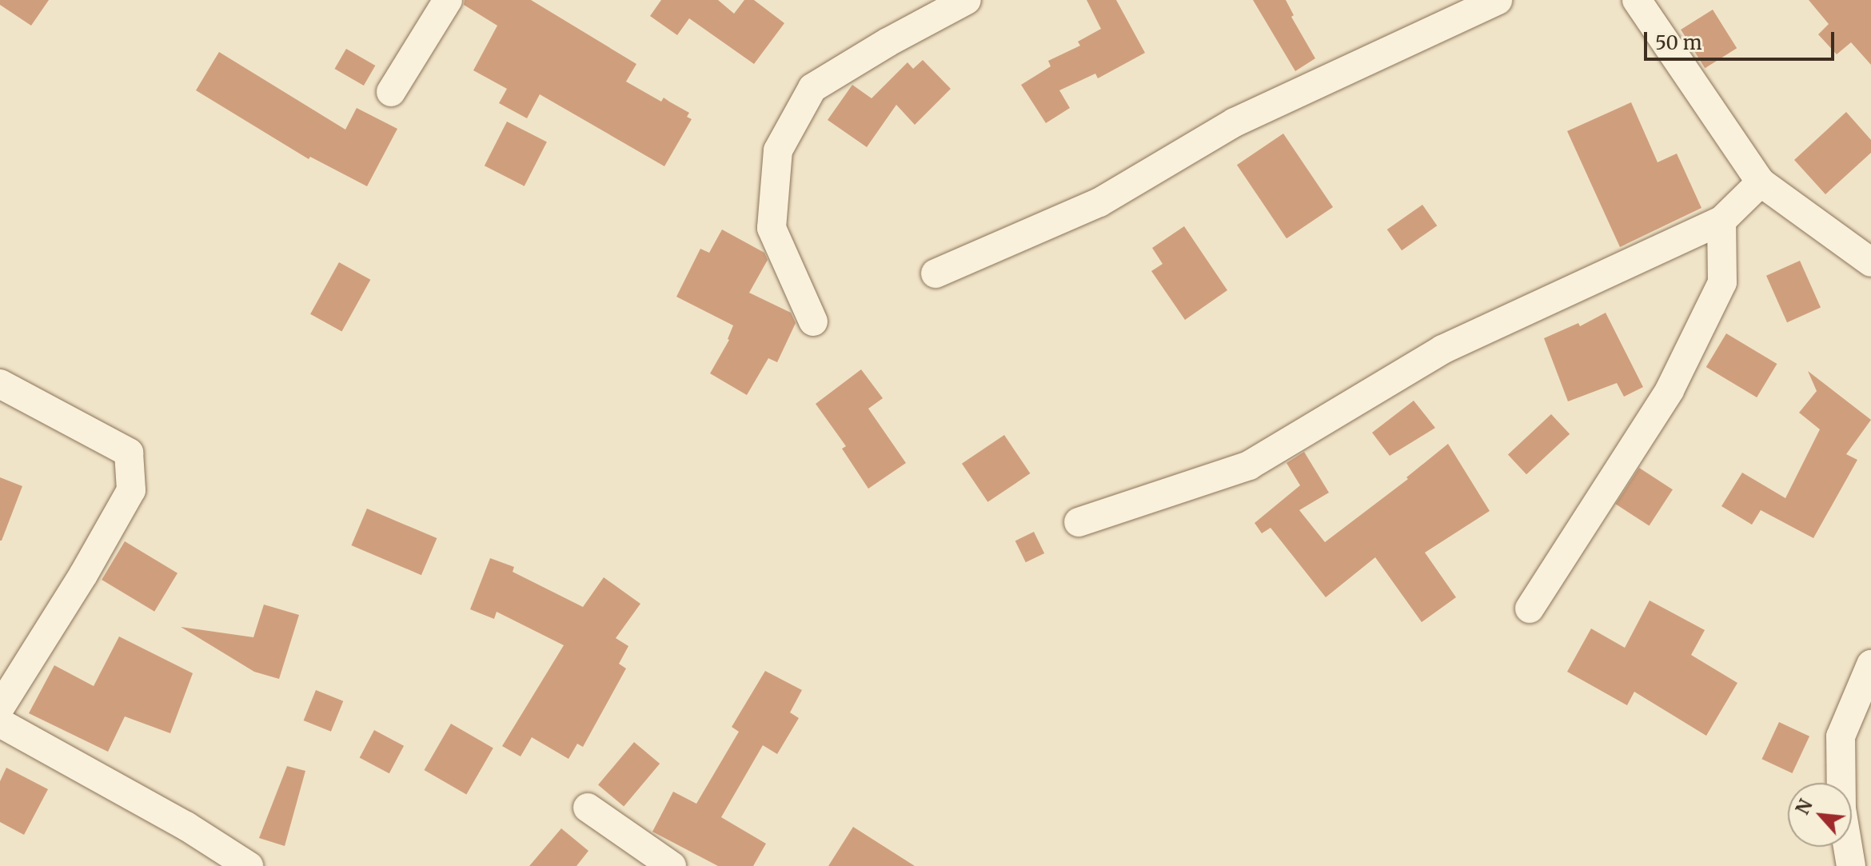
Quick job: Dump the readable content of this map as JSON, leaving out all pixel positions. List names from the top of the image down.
{
  "scale_bar": "50 m",
  "north": "top left"
}
